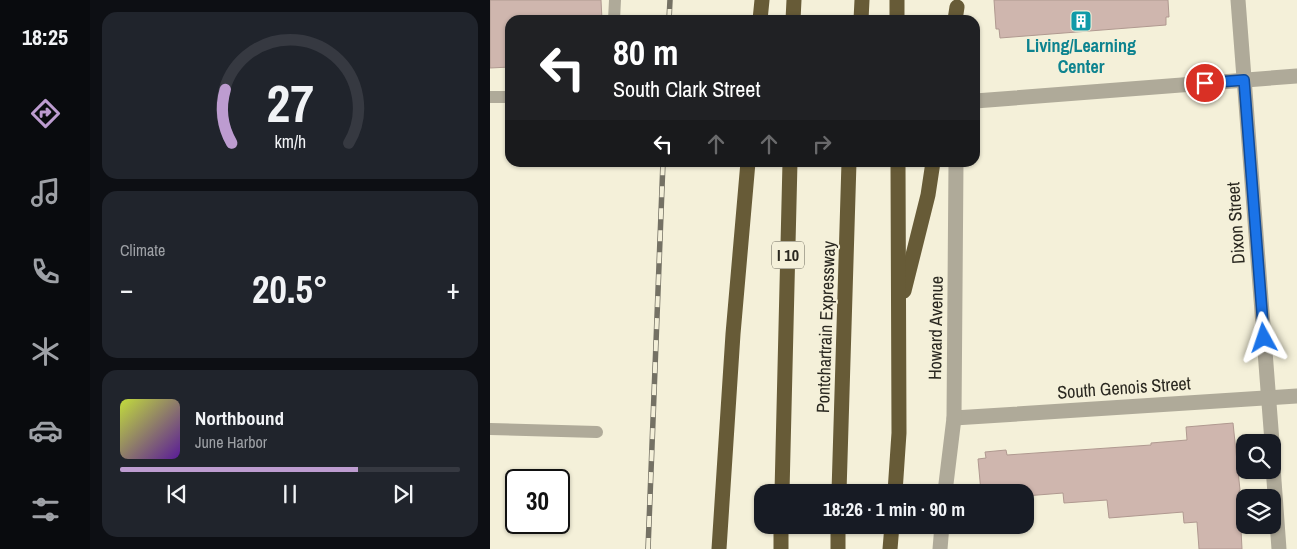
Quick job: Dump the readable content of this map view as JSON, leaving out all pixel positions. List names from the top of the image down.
{
  "streets": {
    "highway": ["I 10", "Pontchartrain Expressway"],
    "street": ["Dixon Street", "Howard Avenue", "South Genois Street"]
  },
  "crossings": [
    ["Dixon Street", "South Genois Street"],
    ["Howard Avenue", "South Genois Street"]
  ],
  "places": {
    "building": ["Living/Learning Center"]
  },
  "page": {
    "tabs": "18:25",
    "turn": ["80 m", "South Clark Street"],
    "tile": "Climate",
    "heat": ["−", "20.5°", "+"],
    "song": ["Northbound", "June Harbor"],
    "limit": "30",
    "trip": "18:26 · 1 min · 90 m",
    "gauge": ["27", "km/h"]
  }
}
